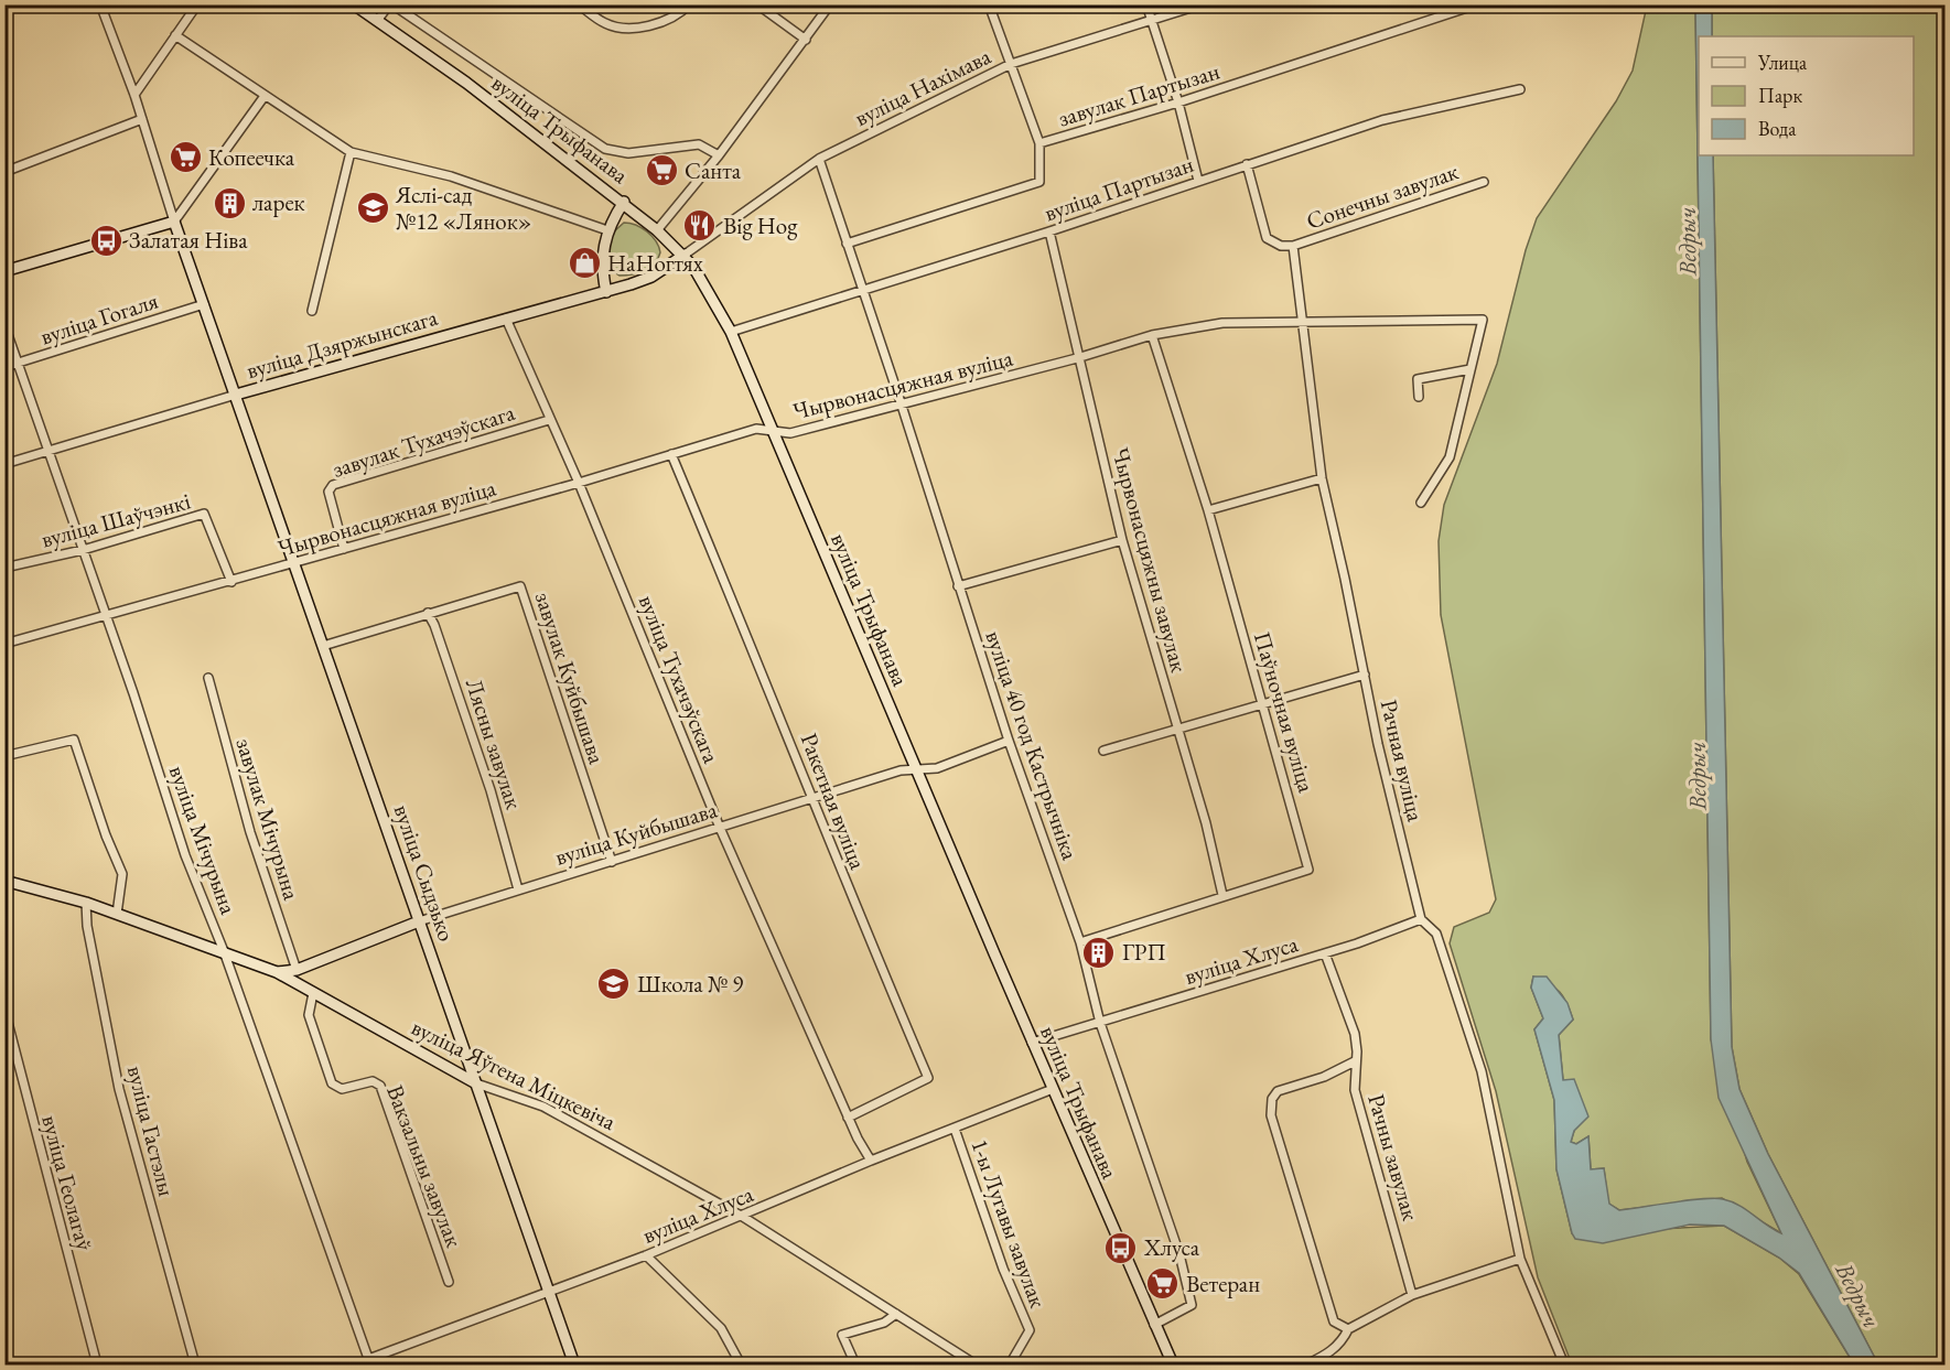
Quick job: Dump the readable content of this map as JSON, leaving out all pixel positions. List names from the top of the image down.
{
  "streets": {
    "street": [
      "вуліца Нахімава",
      "завулак Партызан",
      "вуліца Трыфанава",
      "вуліца Партызан",
      "Сонечны завулак",
      "вуліца Гогаля",
      "вуліца Дзяржынскага",
      "Чырвонасцяжная вуліца",
      "завулак Тухачэўскага",
      "вуліца Шаўчэнкі",
      "Чырвонасцяжны завулак",
      "завулак Куйбышава",
      "вуліца Тухачэўскага",
      "Паўночная вуліца",
      "Лясны завулак",
      "вуліца 40 год Кастрычніка",
      "Рачная вуліца",
      "Ракетная вуліца",
      "завулак Мічурына",
      "вуліца Куйбышава",
      "вуліца Мічурына",
      "вуліца Сыдзько",
      "вуліца Хлуса",
      "вуліца Яўгена Міцкевіча",
      "вуліца Гастэлы",
      "Рачны завулак",
      "Вакзальны завулак",
      "вуліца Геолагаў",
      "1-ы Лугавы завулак"
    ]
  },
  "crossings": [
    ["вуліца Нахімава", "вуліца Трыфанава"],
    ["вуліца Нахімава", "вуліца Дзяржынскага"],
    ["вуліца Нахімава", "вуліца 40 год Кастрычніка"],
    ["завулак Партызан", "вуліца 40 год Кастрычніка"],
    ["вуліца Трыфанава", "вуліца Партызан"],
    ["вуліца Трыфанава", "вуліца Дзяржынскага"],
    ["вуліца Трыфанава", "Чырвонасцяжная вуліца"],
    ["вуліца Трыфанава", "вуліца 40 год Кастрычніка"],
    ["вуліца Трыфанава", "вуліца Куйбышава"],
    ["вуліца Трыфанава", "вуліца Хлуса"],
    ["вуліца Партызан", "Чырвонасцяжны завулак"],
    ["вуліца Партызан", "вуліца 40 год Кастрычніка"],
    ["Сонечны завулак", "Рачная вуліца"],
    ["вуліца Гогаля", "вуліца Мічурына"],
    ["вуліца Гогаля", "вуліца Сыдзько"],
    ["вуліца Дзяржынскага", "вуліца Тухачэўскага"],
    ["вуліца Дзяржынскага", "вуліца Мічурына"],
    ["вуліца Дзяржынскага", "вуліца Сыдзько"],
    ["Чырвонасцяжная вуліца", "завулак Тухачэўскага"],
    ["Чырвонасцяжная вуліца", "вуліца Шаўчэнкі"],
    ["Чырвонасцяжная вуліца", "Чырвонасцяжны завулак"],
    ["Чырвонасцяжная вуліца", "вуліца Тухачэўскага"],
    ["Чырвонасцяжная вуліца", "Паўночная вуліца"],
    ["Чырвонасцяжная вуліца", "вуліца 40 год Кастрычніка"],
    ["Чырвонасцяжная вуліца", "Рачная вуліца"],
    ["Чырвонасцяжная вуліца", "Ракетная вуліца"],
    ["Чырвонасцяжная вуліца", "вуліца Мічурына"],
    ["Чырвонасцяжная вуліца", "вуліца Сыдзько"],
    ["завулак Тухачэўскага", "вуліца Тухачэўскага"],
    ["вуліца Шаўчэнкі", "вуліца Мічурына"],
    ["Чырвонасцяжны завулак", "Паўночная вуліца"],
    ["завулак Куйбышава", "Лясны завулак"],
    ["завулак Куйбышава", "вуліца Куйбышава"],
    ["завулак Куйбышава", "вуліца Сыдзько"],
    ["вуліца Тухачэўскага", "Ракетная вуліца"],
    ["вуліца Тухачэўскага", "вуліца Куйбышава"],
    ["вуліца Тухачэўскага", "вуліца Хлуса"],
    ["Паўночная вуліца", "вуліца 40 год Кастрычніка"],
    ["Лясны завулак", "вуліца Куйбышава"],
    ["вуліца 40 год Кастрычніка", "вуліца Куйбышава"],
    ["вуліца 40 год Кастрычніка", "вуліца Хлуса"],
    ["Рачная вуліца", "вуліца Хлуса"],
    ["Ракетная вуліца", "вуліца Куйбышава"],
    ["завулак Мічурына", "вуліца Куйбышава"],
    ["вуліца Куйбышава", "вуліца Сыдзько"],
    ["вуліца Куйбышава", "вуліца Яўгена Міцкевіча"],
    ["вуліца Мічурына", "вуліца Хлуса"],
    ["вуліца Мічурына", "вуліца Яўгена Міцкевіча"],
    ["вуліца Сыдзько", "вуліца Хлуса"],
    ["вуліца Сыдзько", "вуліца Яўгена Міцкевіча"],
    ["вуліца Хлуса", "вуліца Яўгена Міцкевіча"],
    ["вуліца Хлуса", "Рачны завулак"],
    ["вуліца Хлуса", "1-ы Лугавы завулак"],
    ["вуліца Яўгена Міцкевіча", "вуліца Гастэлы"],
    ["вуліца Яўгена Міцкевіча", "Вакзальны завулак"]
  ],
  "water": ["Ведрыч"],
  "places": {
    "supermarket": ["Копеечка", "Санта", "Ветеран"],
    "building": ["ларек", "ГРП"],
    "school or university": ["Яслі-сад №12 «Лянок»", "Школа № 9"],
    "restaurant": ["Big Hog"],
    "bus stop": ["Залатая Ніва", "Хлуса"],
    "shop": ["НаНогтях"]
  },
  "legend": ["Улица", "Парк", "Вода"]
}
